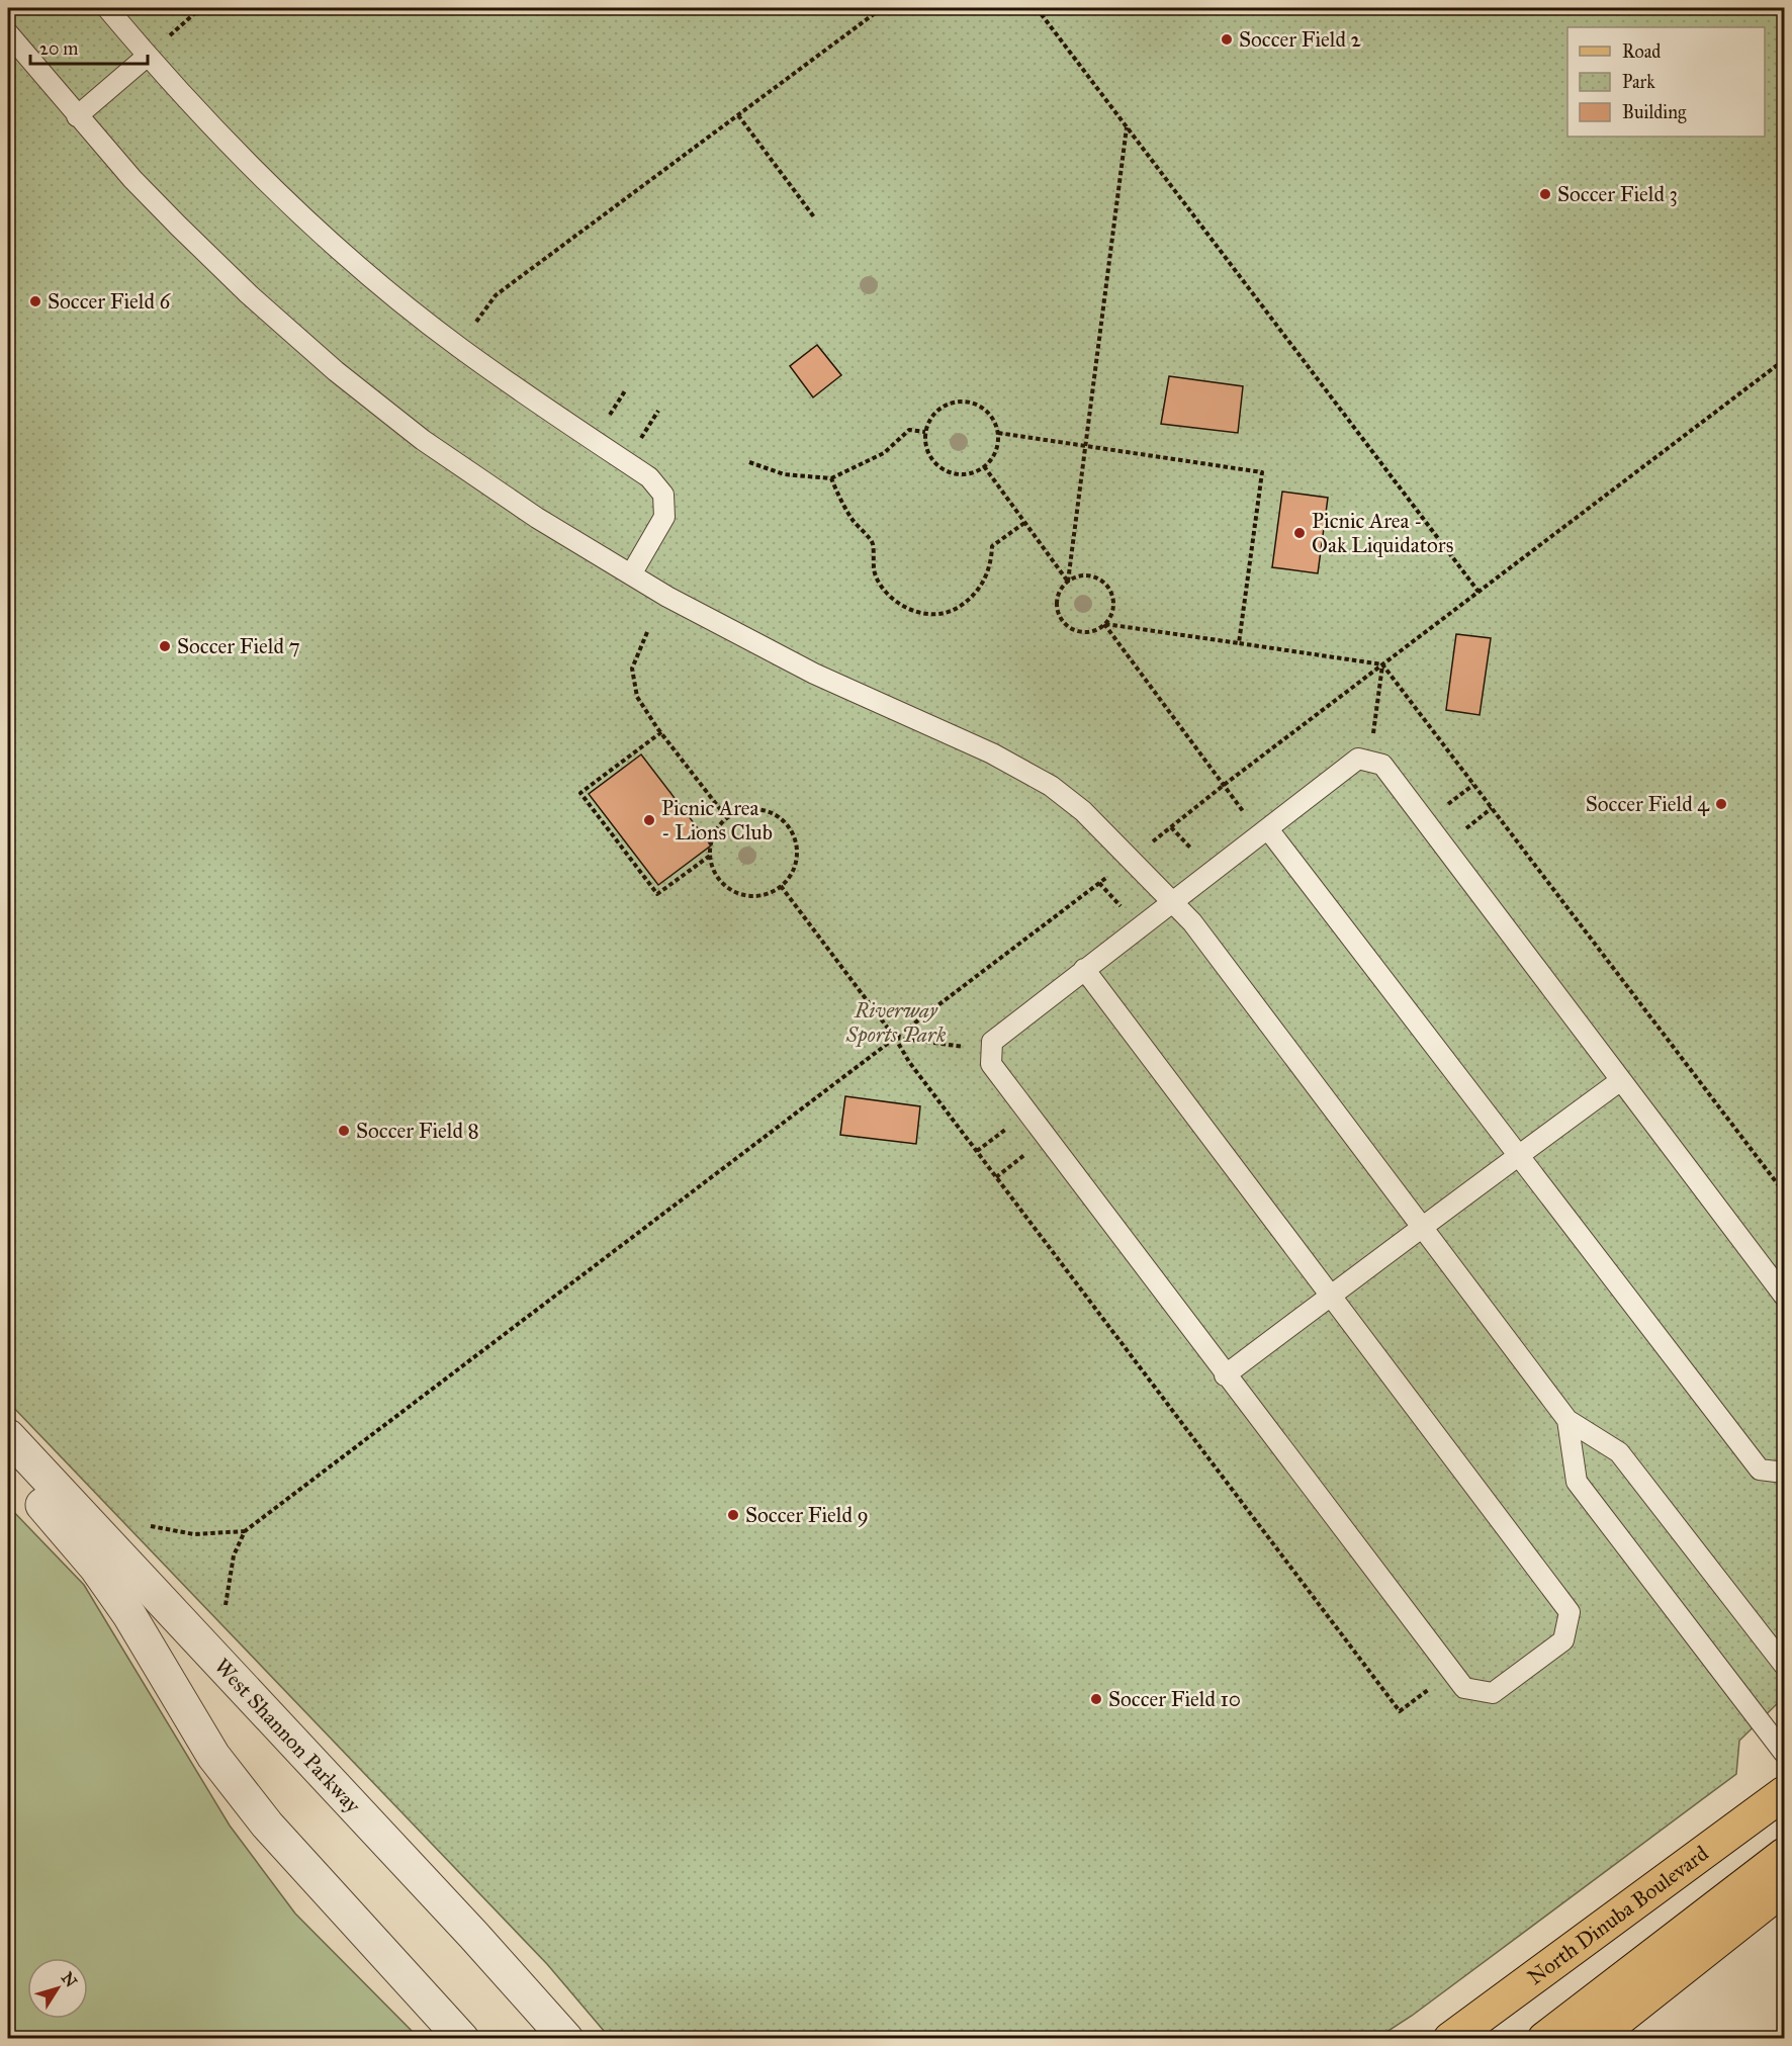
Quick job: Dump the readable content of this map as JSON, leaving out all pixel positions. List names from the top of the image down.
{
  "streets": {
    "main road": ["North Dinuba Boulevard"],
    "street": ["West Shannon Parkway"]
  },
  "parks": ["Riverway Sports Park"],
  "places": [
    "Soccer Field 2",
    "Soccer Field 3",
    "Soccer Field 6",
    "Picnic Area - Oak Liquidators",
    "Soccer Field 7",
    "Soccer Field 4",
    "Picnic Area - Lions Club",
    "Soccer Field 8",
    "Soccer Field 9",
    "Soccer Field 10"
  ],
  "legend": ["Road", "Park", "Building"],
  "scale_bar": "20 m",
  "north": "top right"
}
